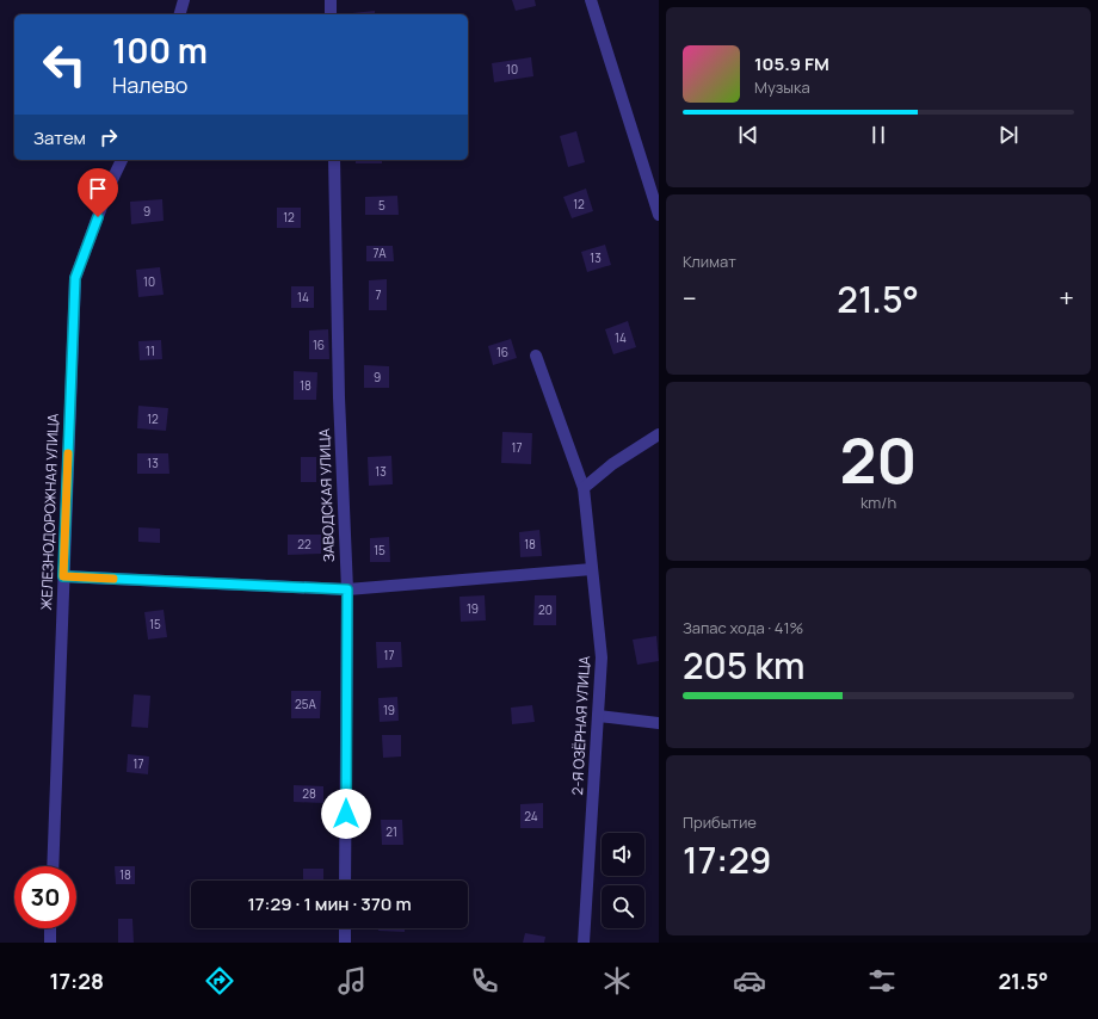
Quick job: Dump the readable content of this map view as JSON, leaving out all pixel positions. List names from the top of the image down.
{
  "streets": {
    "street": ["ЗАВОДСКАЯ УЛИЦА", "ЖЕЛЕЗНОДОРОЖНАЯ УЛИЦА", "2-Я ОЗЁРНАЯ УЛИЦА"]
  },
  "house_numbers": [
    "10",
    "12",
    "5",
    "9",
    "12",
    "7А",
    "13",
    "10",
    "7",
    "14",
    "14",
    "16",
    "11",
    "16",
    "9",
    "18",
    "12",
    "17",
    "13",
    "13",
    "22",
    "18",
    "15",
    "19",
    "20",
    "15",
    "17",
    "25А",
    "19",
    "17",
    "28",
    "24",
    "21",
    "18"
  ],
  "page": {
    "turn": ["100 m", "Налево"],
    "song": ["105.9 FM", "Музыка"],
    "then": "Затем",
    "tile": [
      "Климат",
      ["20", "km/h"],
      ["Запас хода · 41%", "205 km"],
      ["Прибытие", "17:29"]
    ],
    "heat": ["−", "21.5°", "+"],
    "limit": "30",
    "trip": "17:29 · 1 мин · 370 m",
    "tabs": ["17:28", "21.5°"]
  }
}
